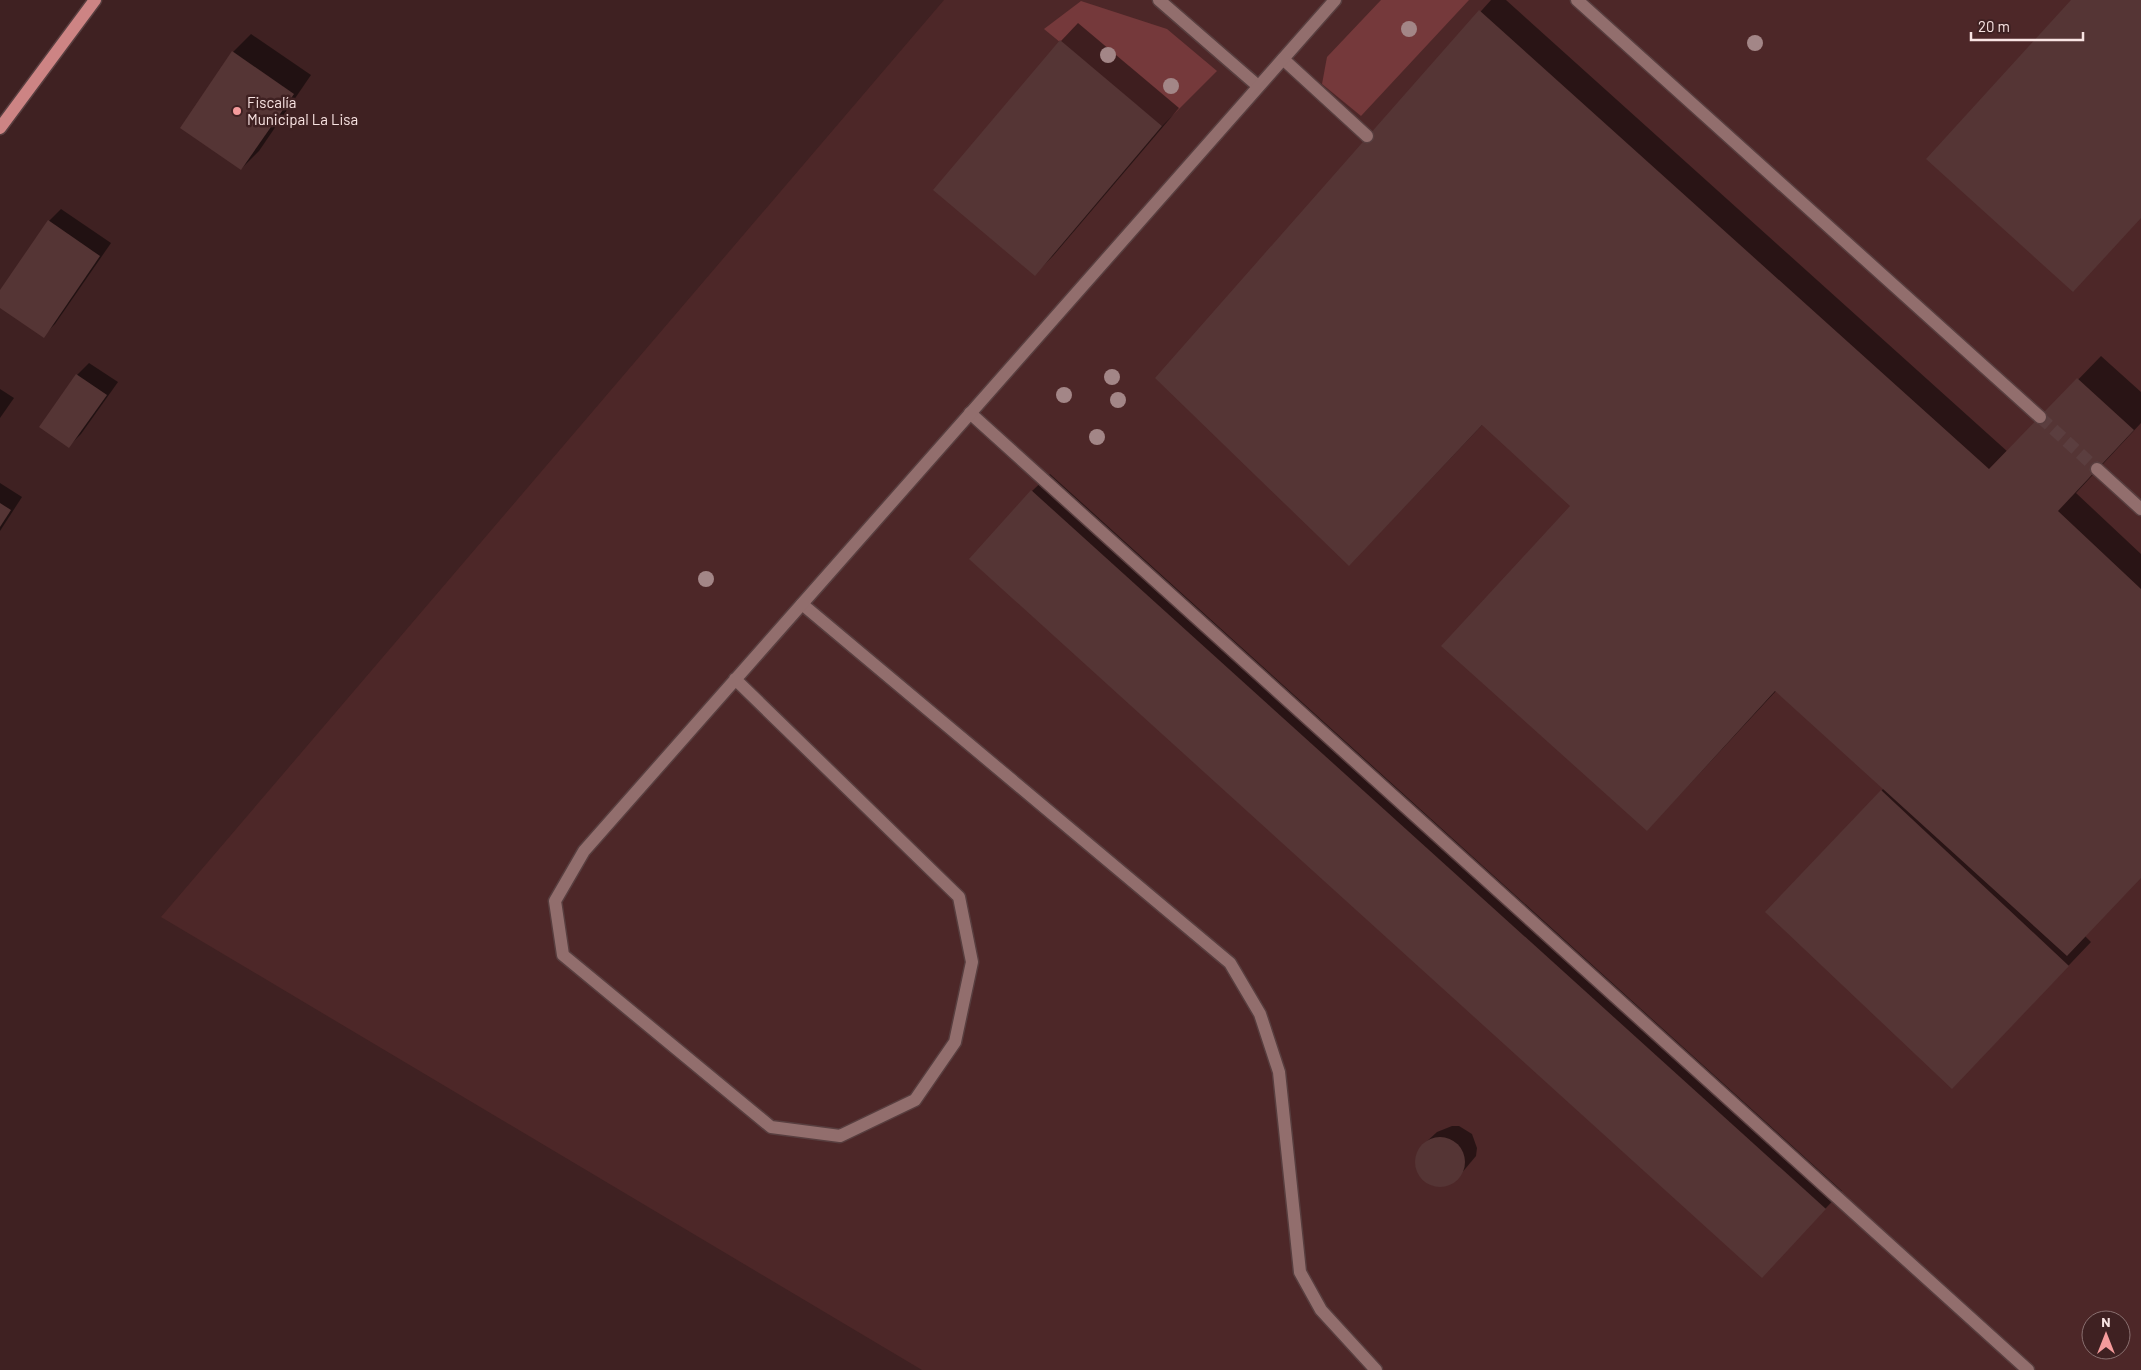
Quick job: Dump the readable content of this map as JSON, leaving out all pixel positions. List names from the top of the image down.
{
  "places": ["Fiscalía Municipal La Lisa"],
  "scale_bar": "20 m",
  "north": "top"
}
